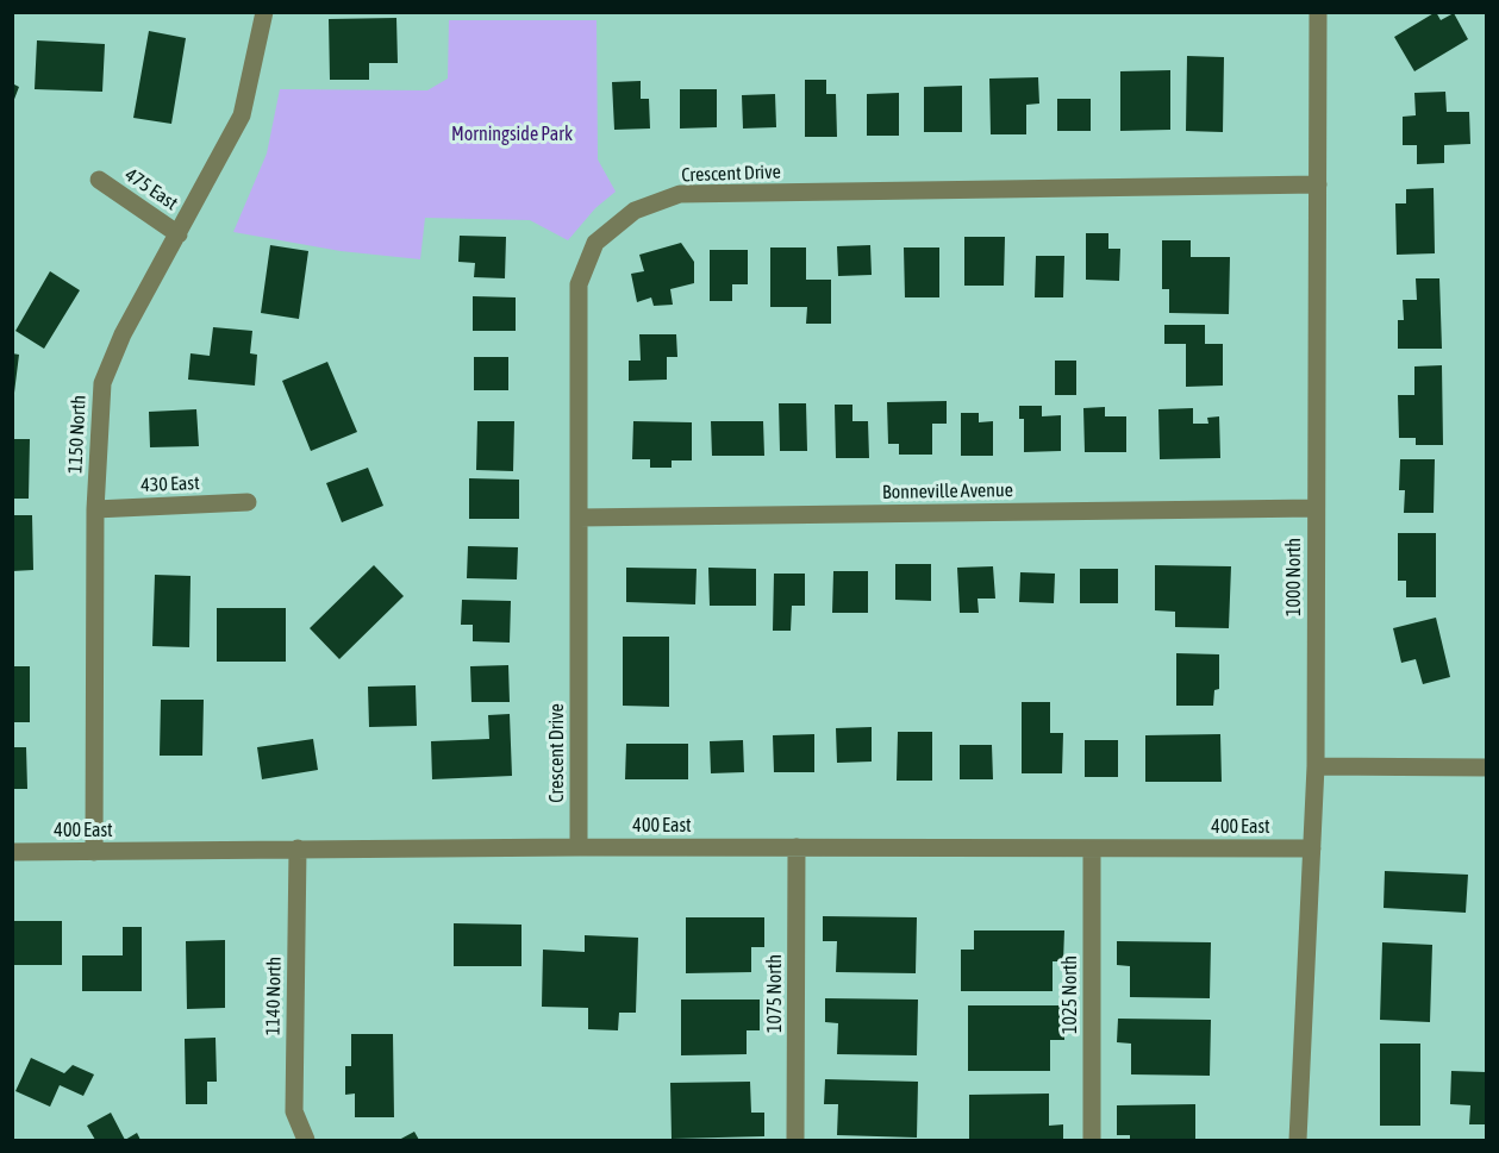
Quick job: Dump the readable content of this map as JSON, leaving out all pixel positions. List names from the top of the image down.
{
  "streets": {
    "street": [
      "Crescent Drive",
      "475 East",
      "1150 North",
      "430 East",
      "Bonneville Avenue",
      "1000 North",
      "400 East",
      "1075 North",
      "1025 North",
      "1140 North"
    ]
  },
  "crossings": [
    ["Crescent Drive", "Bonneville Avenue"],
    ["Crescent Drive", "1000 North"],
    ["Crescent Drive", "400 East"],
    ["475 East", "1150 North"],
    ["1150 North", "430 East"],
    ["1150 North", "400 East"],
    ["Bonneville Avenue", "1000 North"],
    ["1000 North", "400 East"],
    ["400 East", "1075 North"],
    ["400 East", "1025 North"],
    ["400 East", "1140 North"]
  ],
  "parks": ["Morningside Park"]
}
